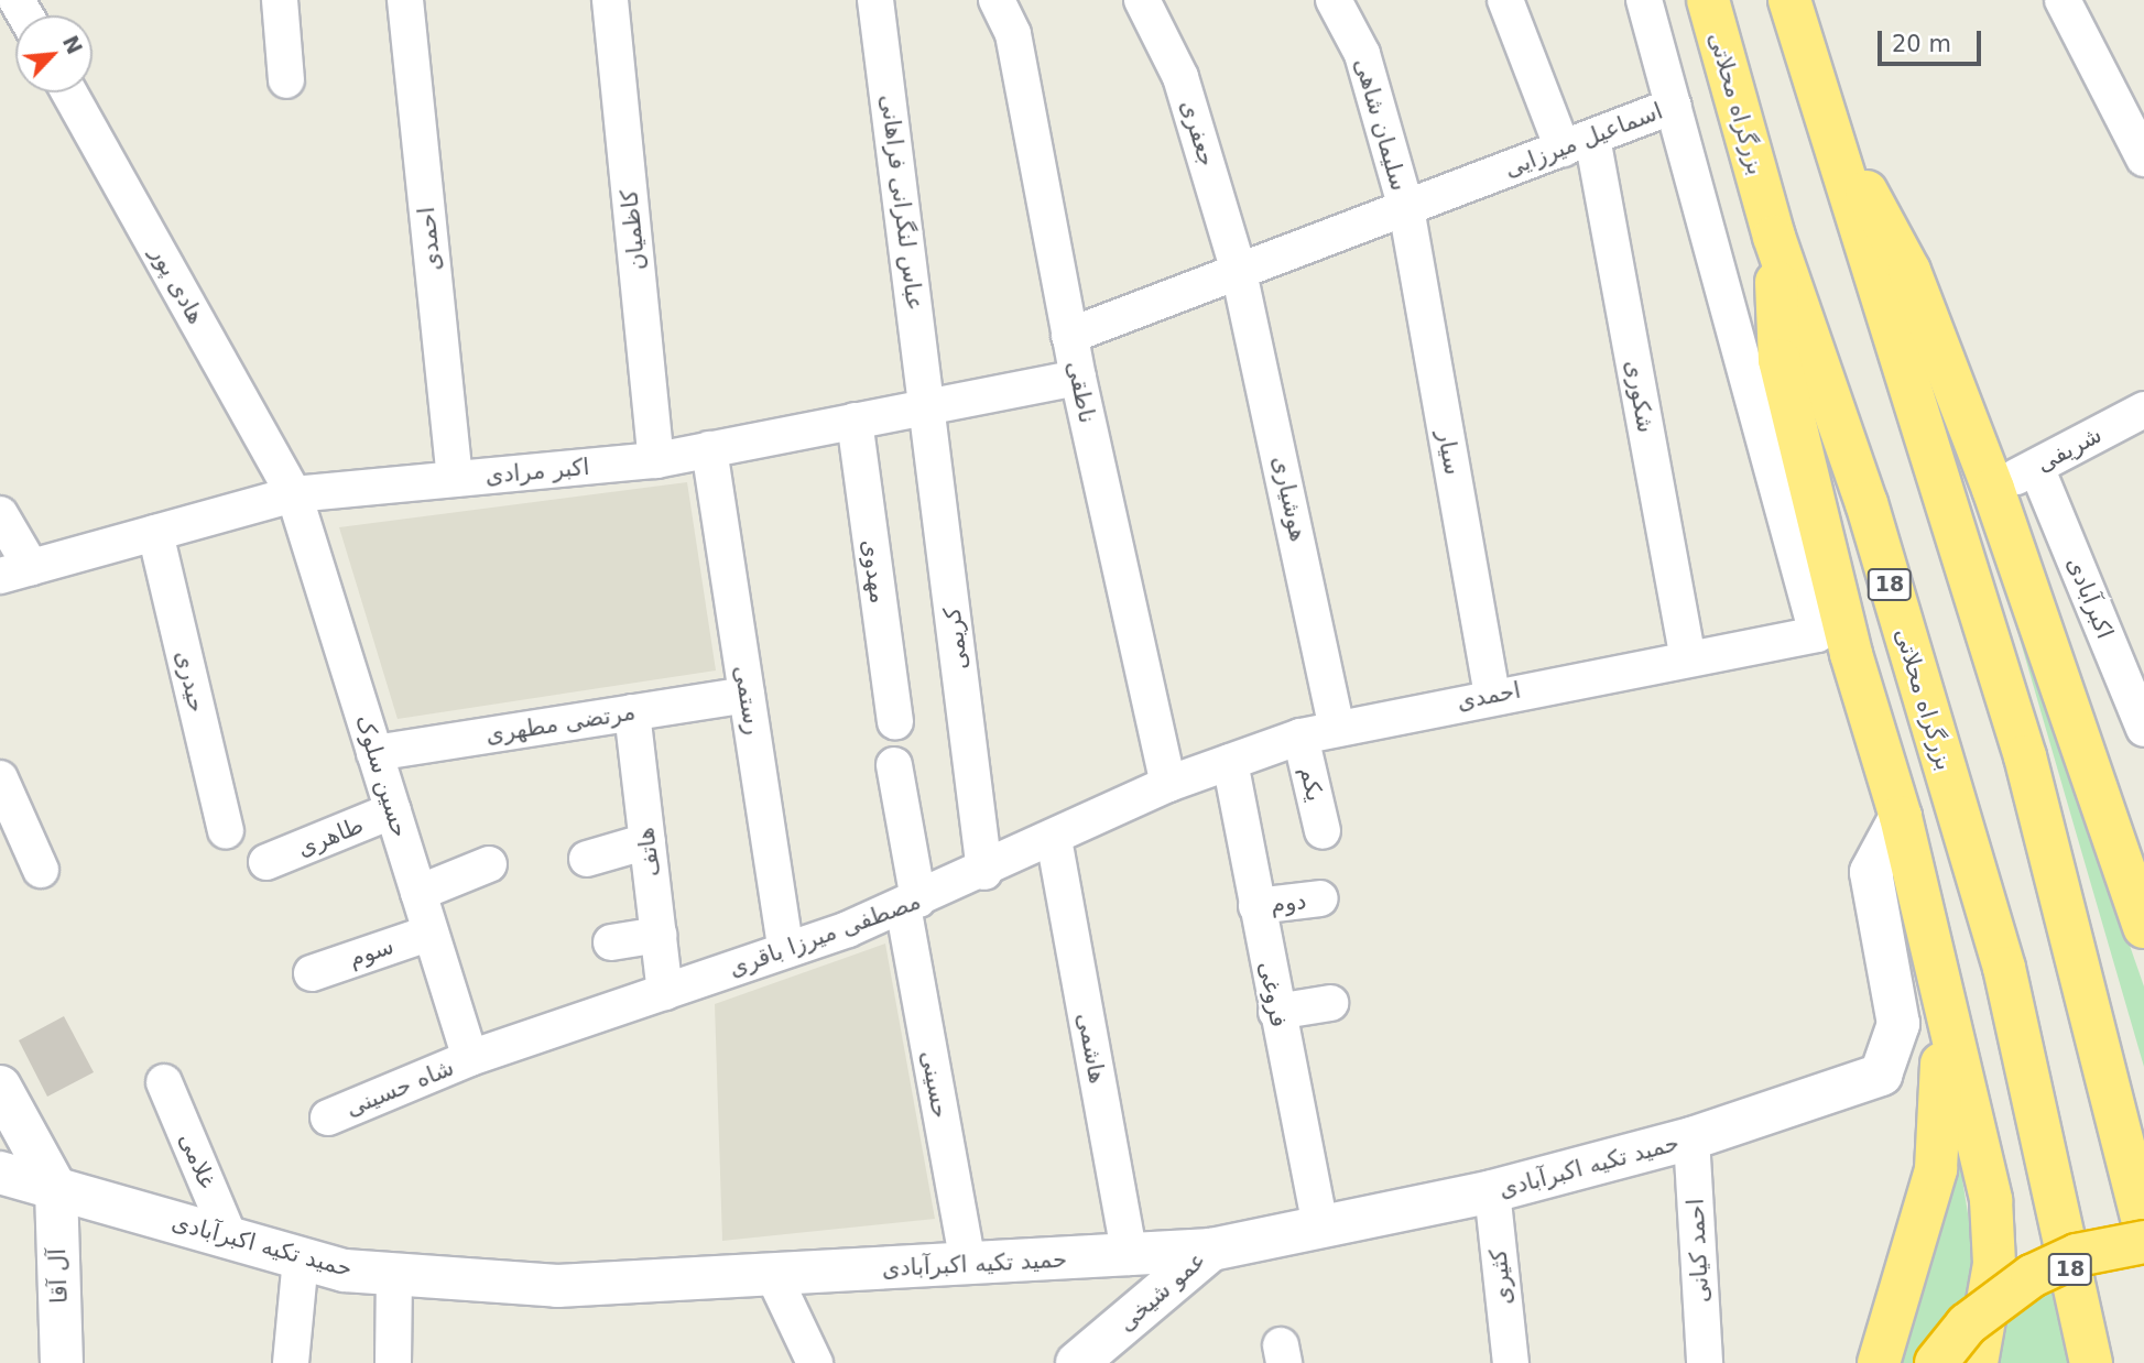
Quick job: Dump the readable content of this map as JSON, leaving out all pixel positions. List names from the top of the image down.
{
  "streets": {
    "highway": ["بزرگراه محلاتی", "18"],
    "main road": ["حمید تکیه اکبرآبادی", "آل آقا", "عمو شیخی"],
    "street": [
      "سلیمان شاهی",
      "جعفری",
      "اسماعیل میرزایی",
      "عباس لنگرانی فراهانی",
      "کاظمیان",
      "احمدی",
      "هادی پور",
      "ناطقی",
      "شکوری",
      "شریفی",
      "سیار",
      "اکبر مرادی",
      "هوشیاری",
      "مهدوی",
      "اکبرآبادی",
      "کریمی",
      "حیدری",
      "رستمی",
      "مرتضی مطهری",
      "حسین سلوک",
      "یکم",
      "طاهری",
      "هاتف",
      "دوم",
      "مصطفی میرزا باقری",
      "سوم",
      "فروغی",
      "هاشمی",
      "حسینی",
      "شاه حسینی",
      "غلامی",
      "احمد کیانی",
      "کثیری"
    ]
  },
  "crossings": [
    ["سلیمان شاهی", "اسماعیل میرزایی"],
    ["سلیمان شاهی", "سیار"],
    ["جعفری", "اسماعیل میرزایی"],
    ["جعفری", "هوشیاری"],
    ["اسماعیل میرزایی", "احمدی"],
    ["اسماعیل میرزایی", "ناطقی"],
    ["اسماعیل میرزایی", "شکوری"],
    ["اسماعیل میرزایی", "سیار"],
    ["اسماعیل میرزایی", "هوشیاری"],
    ["عباس لنگرانی فراهانی", "اکبر مرادی"],
    ["عباس لنگرانی فراهانی", "کریمی"],
    ["کاظمیان", "اکبر مرادی"],
    ["احمدی", "ناطقی"],
    ["احمدی", "شکوری"],
    ["احمدی", "سیار"],
    ["احمدی", "اکبر مرادی"],
    ["احمدی", "هوشیاری"],
    ["احمدی", "یکم"],
    ["احمدی", "مصطفی میرزا باقری"],
    ["احمدی", "فروغی"],
    ["هادی پور", "اکبر مرادی"],
    ["هادی پور", "حسین سلوک"],
    ["ناطقی", "اکبر مرادی"],
    ["ناطقی", "مصطفی میرزا باقری"],
    ["شریفی", "اکبرآبادی"],
    ["اکبر مرادی", "مهدوی"],
    ["اکبر مرادی", "کریمی"],
    ["اکبر مرادی", "حیدری"],
    ["اکبر مرادی", "رستمی"],
    ["اکبر مرادی", "حسین سلوک"],
    ["کریمی", "مصطفی میرزا باقری"],
    ["رستمی", "مرتضی مطهری"],
    ["رستمی", "مصطفی میرزا باقری"],
    ["مرتضی مطهری", "حسین سلوک"],
    ["مرتضی مطهری", "هاتف"],
    ["حسین سلوک", "طاهری"],
    ["حسین سلوک", "مصطفی میرزا باقری"],
    ["حسین سلوک", "سوم"],
    ["حسین سلوک", "شاه حسینی"],
    ["هاتف", "مصطفی میرزا باقری"],
    ["دوم", "فروغی"],
    ["مصطفی میرزا باقری", "هاشمی"],
    ["مصطفی میرزا باقری", "حسینی"],
    ["مصطفی میرزا باقری", "شاه حسینی"],
    ["فروغی", "حمید تکیه اکبرآبادی"],
    ["هاشمی", "حمید تکیه اکبرآبادی"],
    ["حسینی", "حمید تکیه اکبرآبادی"],
    ["غلامی", "حمید تکیه اکبرآبادی"],
    ["حمید تکیه اکبرآبادی", "احمد کیانی"],
    ["حمید تکیه اکبرآبادی", "آل آقا"],
    ["حمید تکیه اکبرآبادی", "کثیری"],
    ["حمید تکیه اکبرآبادی", "عمو شیخی"]
  ],
  "scale_bar": "20 m",
  "north": "top right"
}
